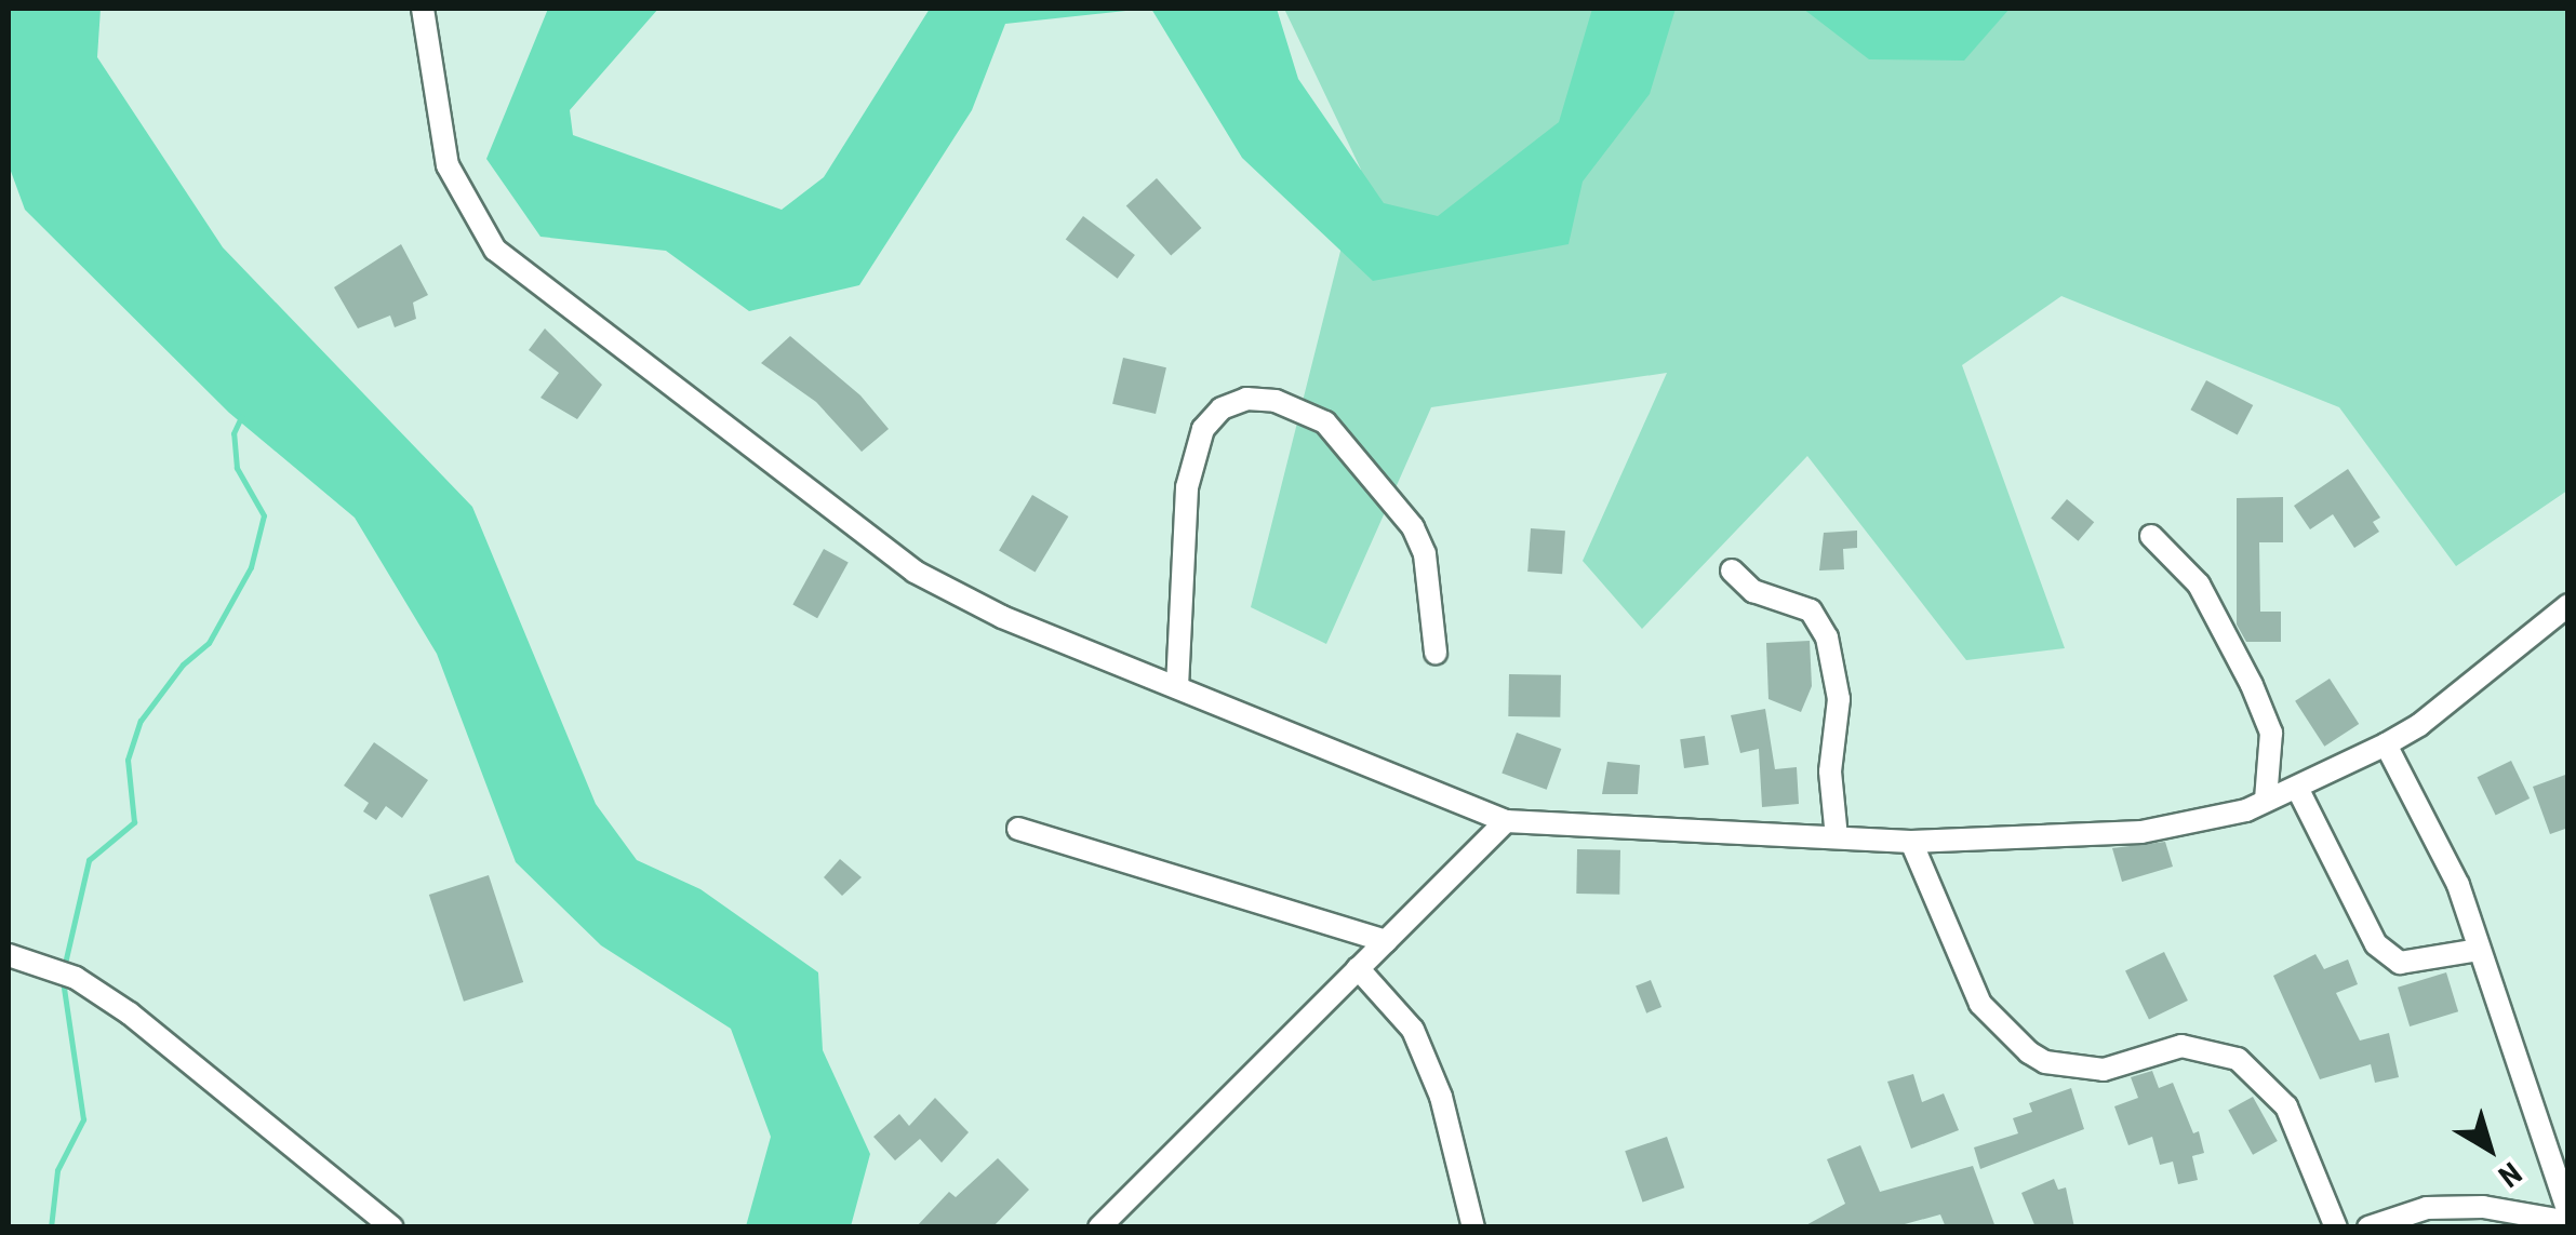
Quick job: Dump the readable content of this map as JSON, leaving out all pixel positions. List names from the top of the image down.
{
  "north": "bottom right"
}
